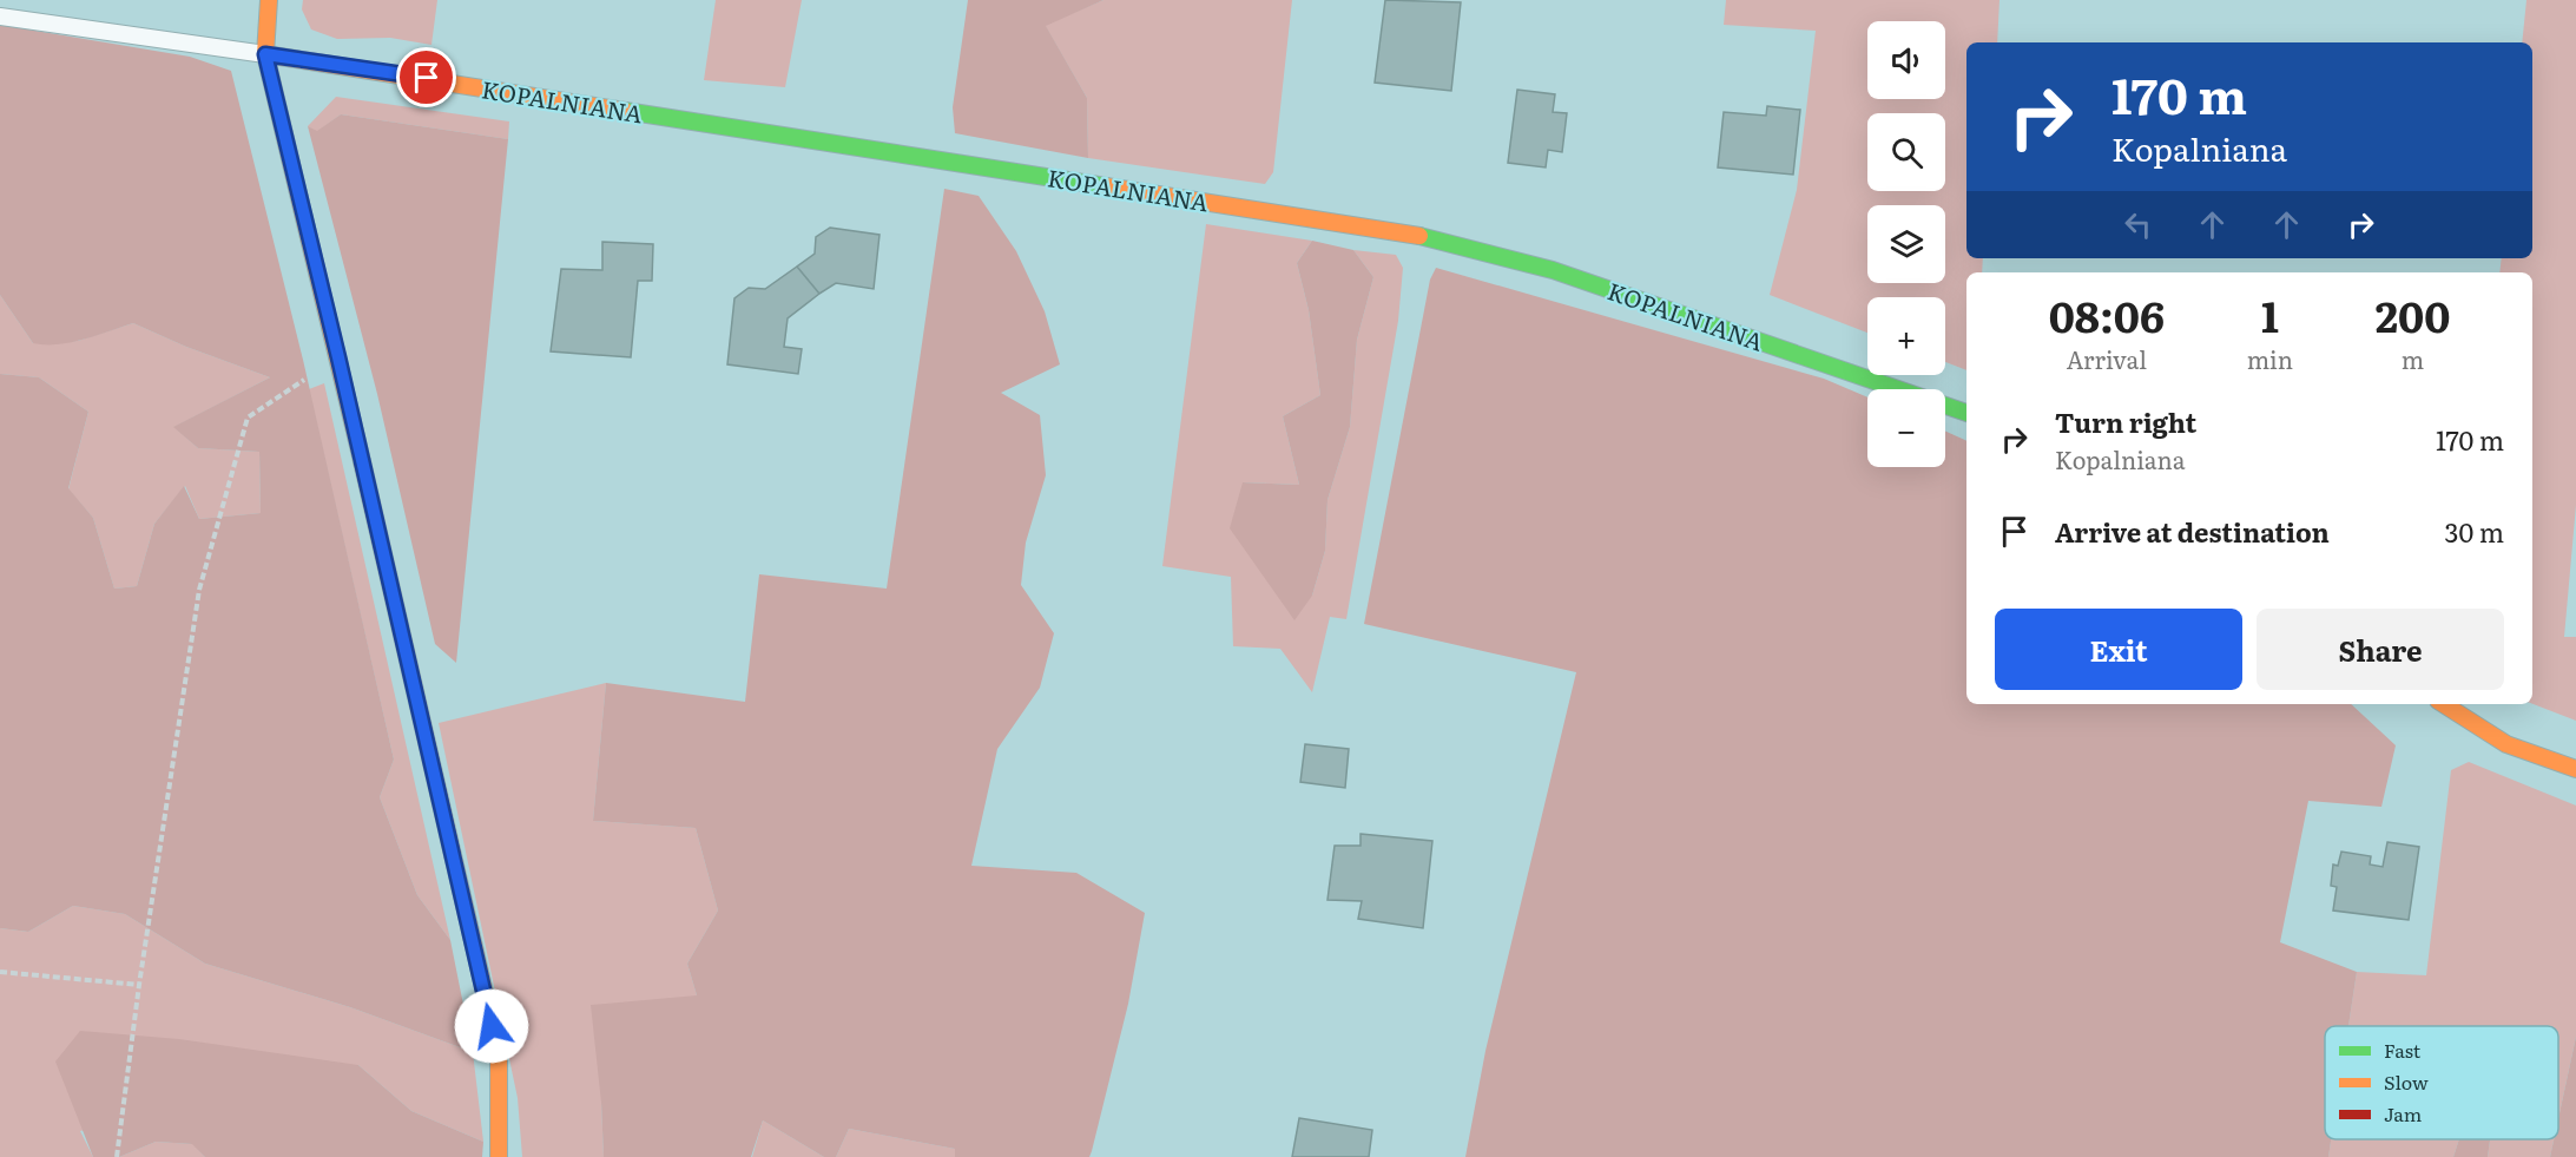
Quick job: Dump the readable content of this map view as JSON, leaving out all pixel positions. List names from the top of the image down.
{
  "streets": {
    "street": ["KOPALNIANA"]
  },
  "legend": ["Fast", "Slow", "Jam"],
  "page": {
    "map_buttons": ["+", "−"],
    "turn": ["170 m", "Kopalniana"],
    "eta": [
      "08:06",
      "Arrival",
      "1",
      "min",
      "200",
      "m"
    ],
    "list": [
      {
        "name": "Turn right",
        "note": "Kopalniana",
        "value": "170 m"
      },
      {
        "name": "Arrive at destination",
        "value": "30 m"
      }
    ],
    "buttons": ["Exit", "Share"]
  }
}
